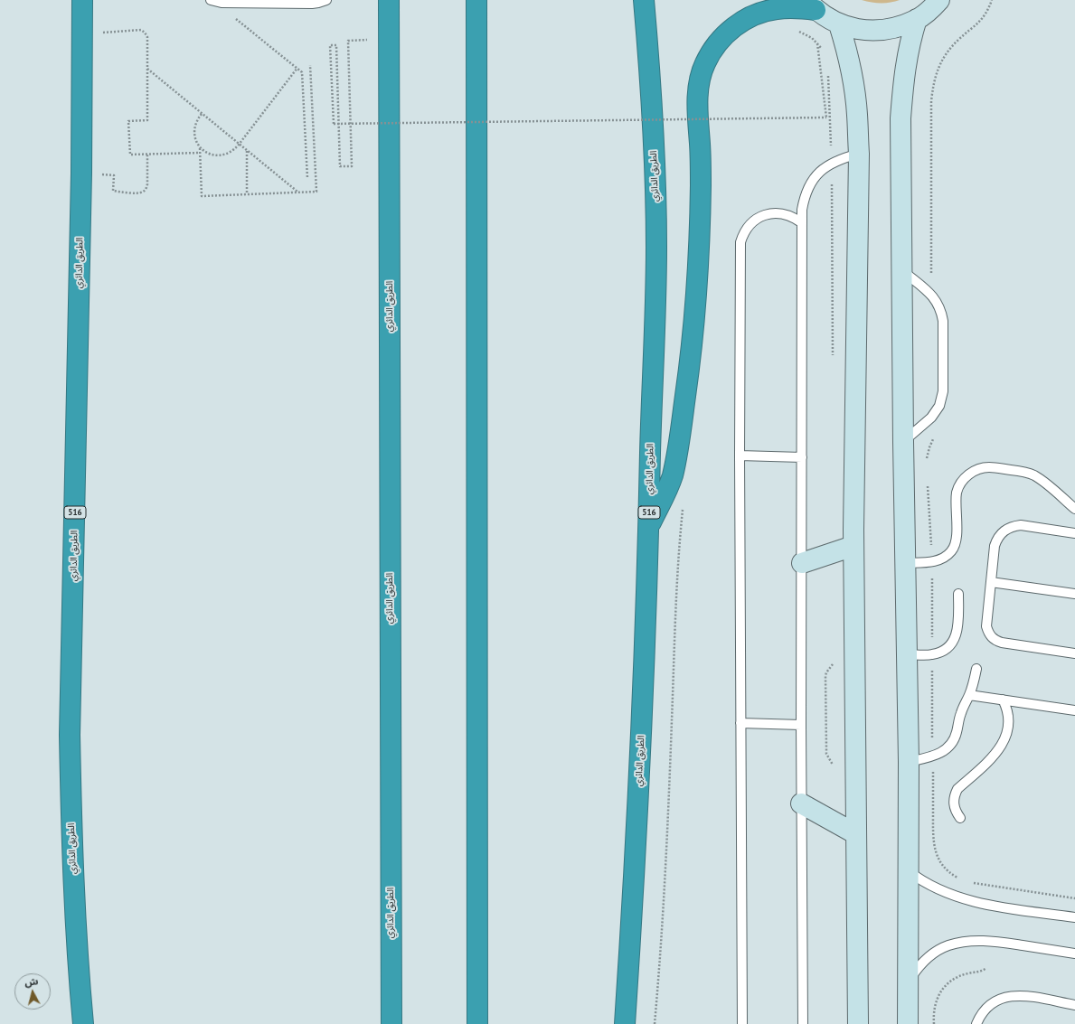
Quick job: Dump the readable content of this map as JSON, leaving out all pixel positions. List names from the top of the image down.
{
  "streets": {
    "highway": ["الطريق الدائري", "516"]
  },
  "north": "top"
}
